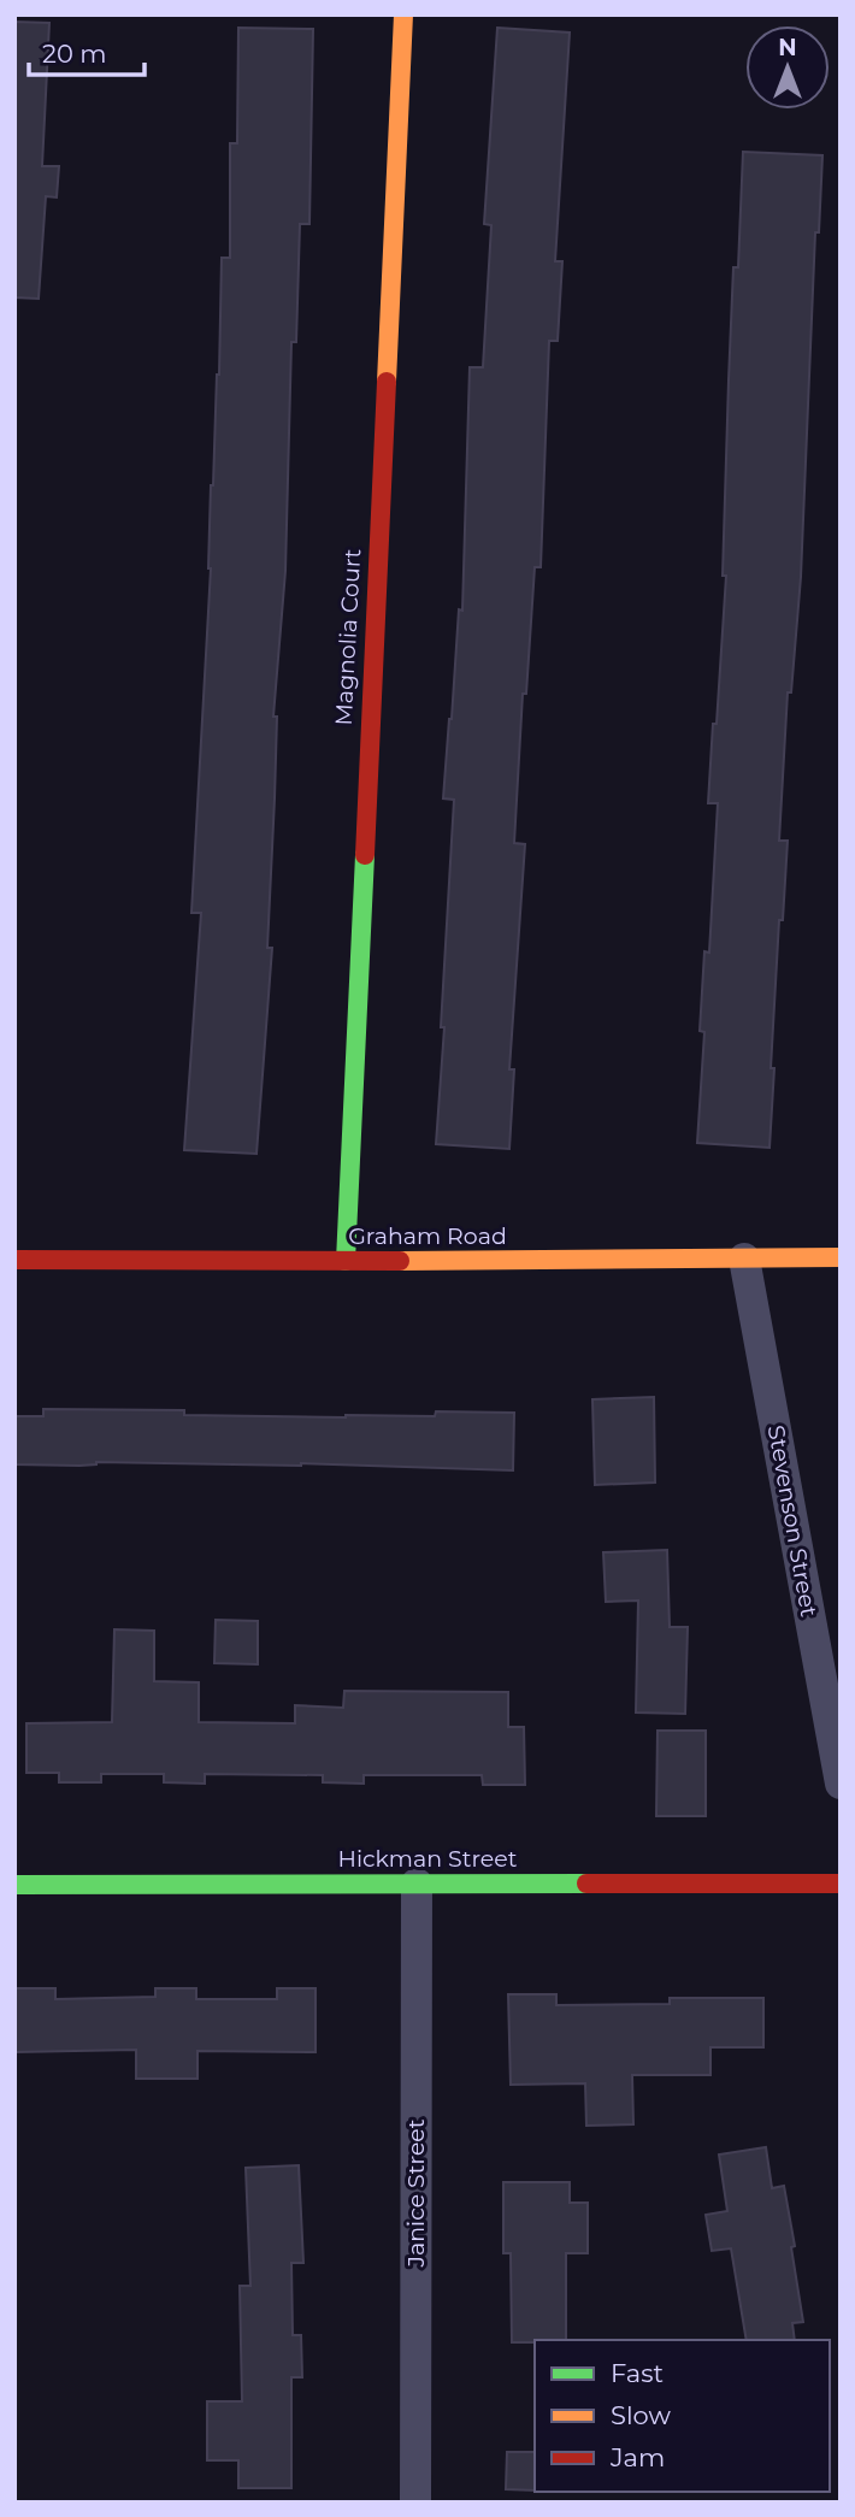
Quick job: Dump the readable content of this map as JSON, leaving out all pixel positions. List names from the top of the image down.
{
  "streets": {
    "street": [
      "Magnolia Court",
      "Graham Road",
      "Stevenson Street",
      "Hickman Street",
      "Janice Street"
    ]
  },
  "crossings": [
    ["Magnolia Court", "Graham Road"],
    ["Graham Road", "Stevenson Street"],
    ["Hickman Street", "Janice Street"]
  ],
  "legend": ["Fast", "Slow", "Jam"],
  "scale_bar": "20 m",
  "north": "top"
}
